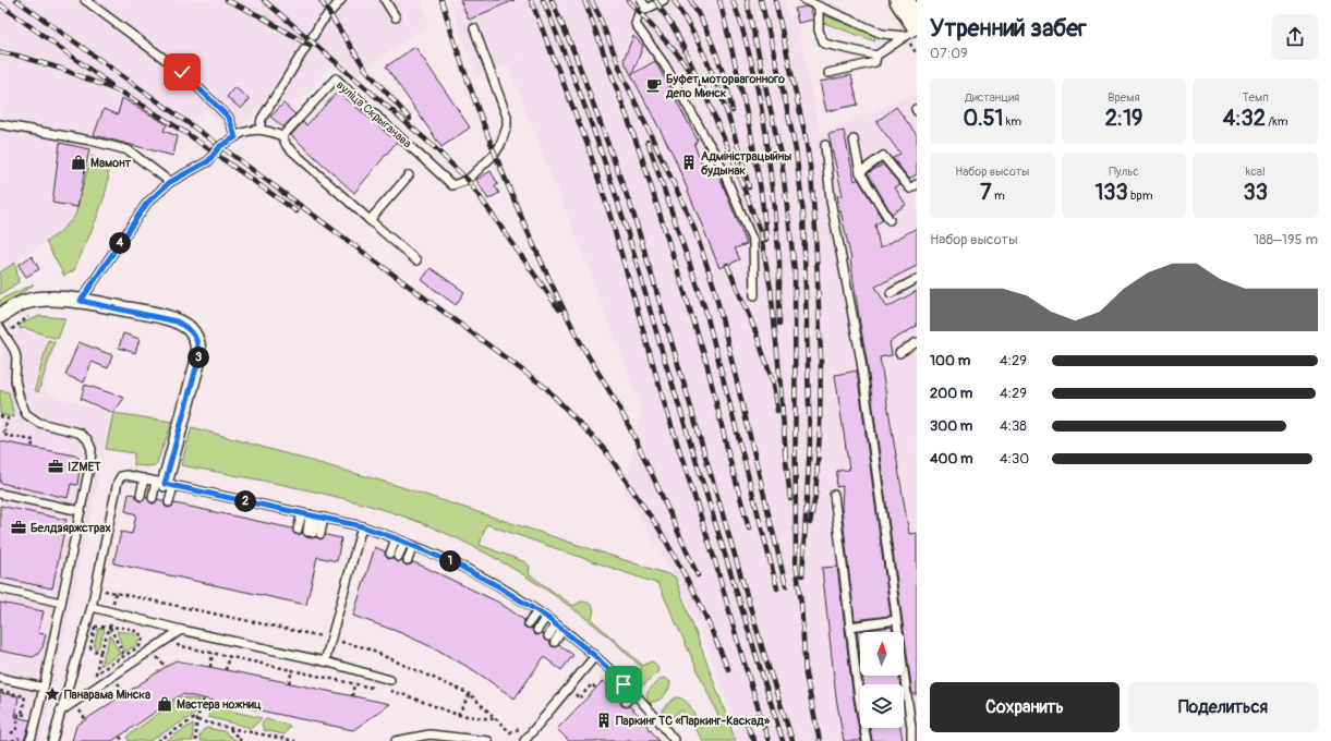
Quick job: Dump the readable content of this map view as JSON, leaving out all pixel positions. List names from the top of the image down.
{
  "streets": {
    "lane": ["вуліца Скрыганава"]
  },
  "places": {
    "cafe": ["Буфет моторвагонного депо Минск"],
    "shop": ["Мамонт", "Мастера ножниц"],
    "building": ["Адміністрацыйны будынак", "Паркинг ТС «Паркинг-Каскад»"],
    "office": ["IZMET", "Белдзяржстрах"],
    "place": ["Панарама Мінска"]
  },
  "north": "top",
  "page": {
    "heading": ["Утренний забег", "07:09"],
    "stats": [
      ["Дистанция", "0.51 km"],
      ["Время", "2:19"],
      ["Темп", "4:32 /km"],
      ["Набор высоты", "7 m"],
      ["Пульс", "133 bpm"],
      ["kcal", "33"]
    ],
    "chart": ["Набор высоты", "188–195 m"],
    "pins": [
      "4",
      "3",
      "2",
      "1"
    ],
    "list": [
      {
        "name": "100 m",
        "note": "4:29"
      },
      {
        "name": "200 m",
        "note": "4:29"
      },
      {
        "name": "300 m",
        "note": "4:38"
      },
      {
        "name": "400 m",
        "note": "4:30"
      }
    ],
    "buttons": ["Сохранить", "Поделиться"]
  }
}
